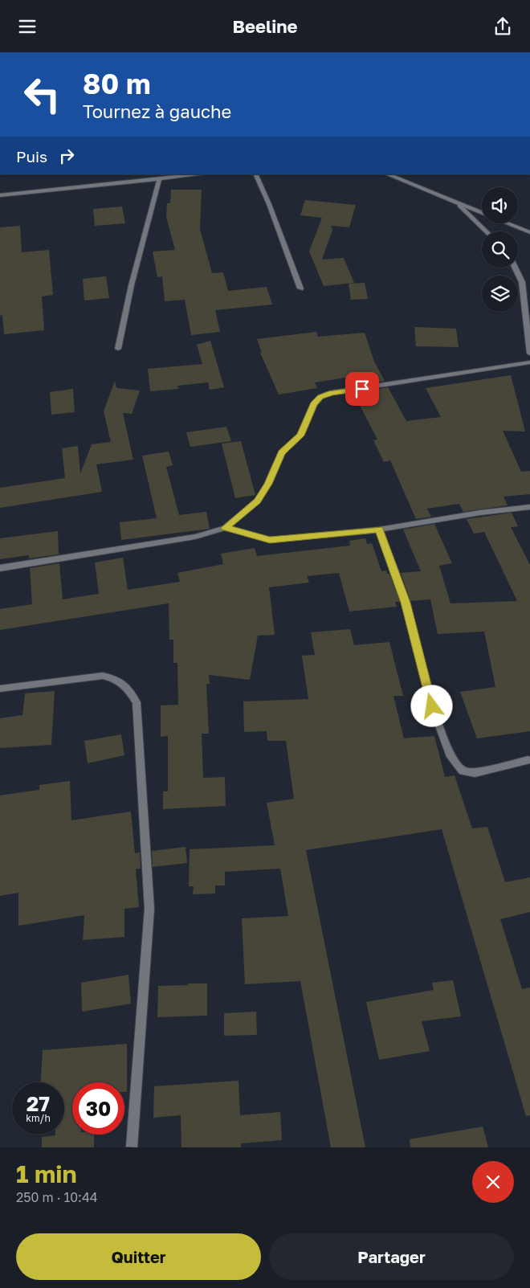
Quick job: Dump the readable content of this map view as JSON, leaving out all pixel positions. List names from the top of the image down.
{
  "page": {
    "header": "Beeline",
    "turn": ["80 m", "Tournez à gauche"],
    "then": "Puis",
    "speed": "27 km/h",
    "limit": "30",
    "heading": ["1 min", "250 m · 10:44"],
    "buttons": ["Quitter", "Partager"]
  }
}
